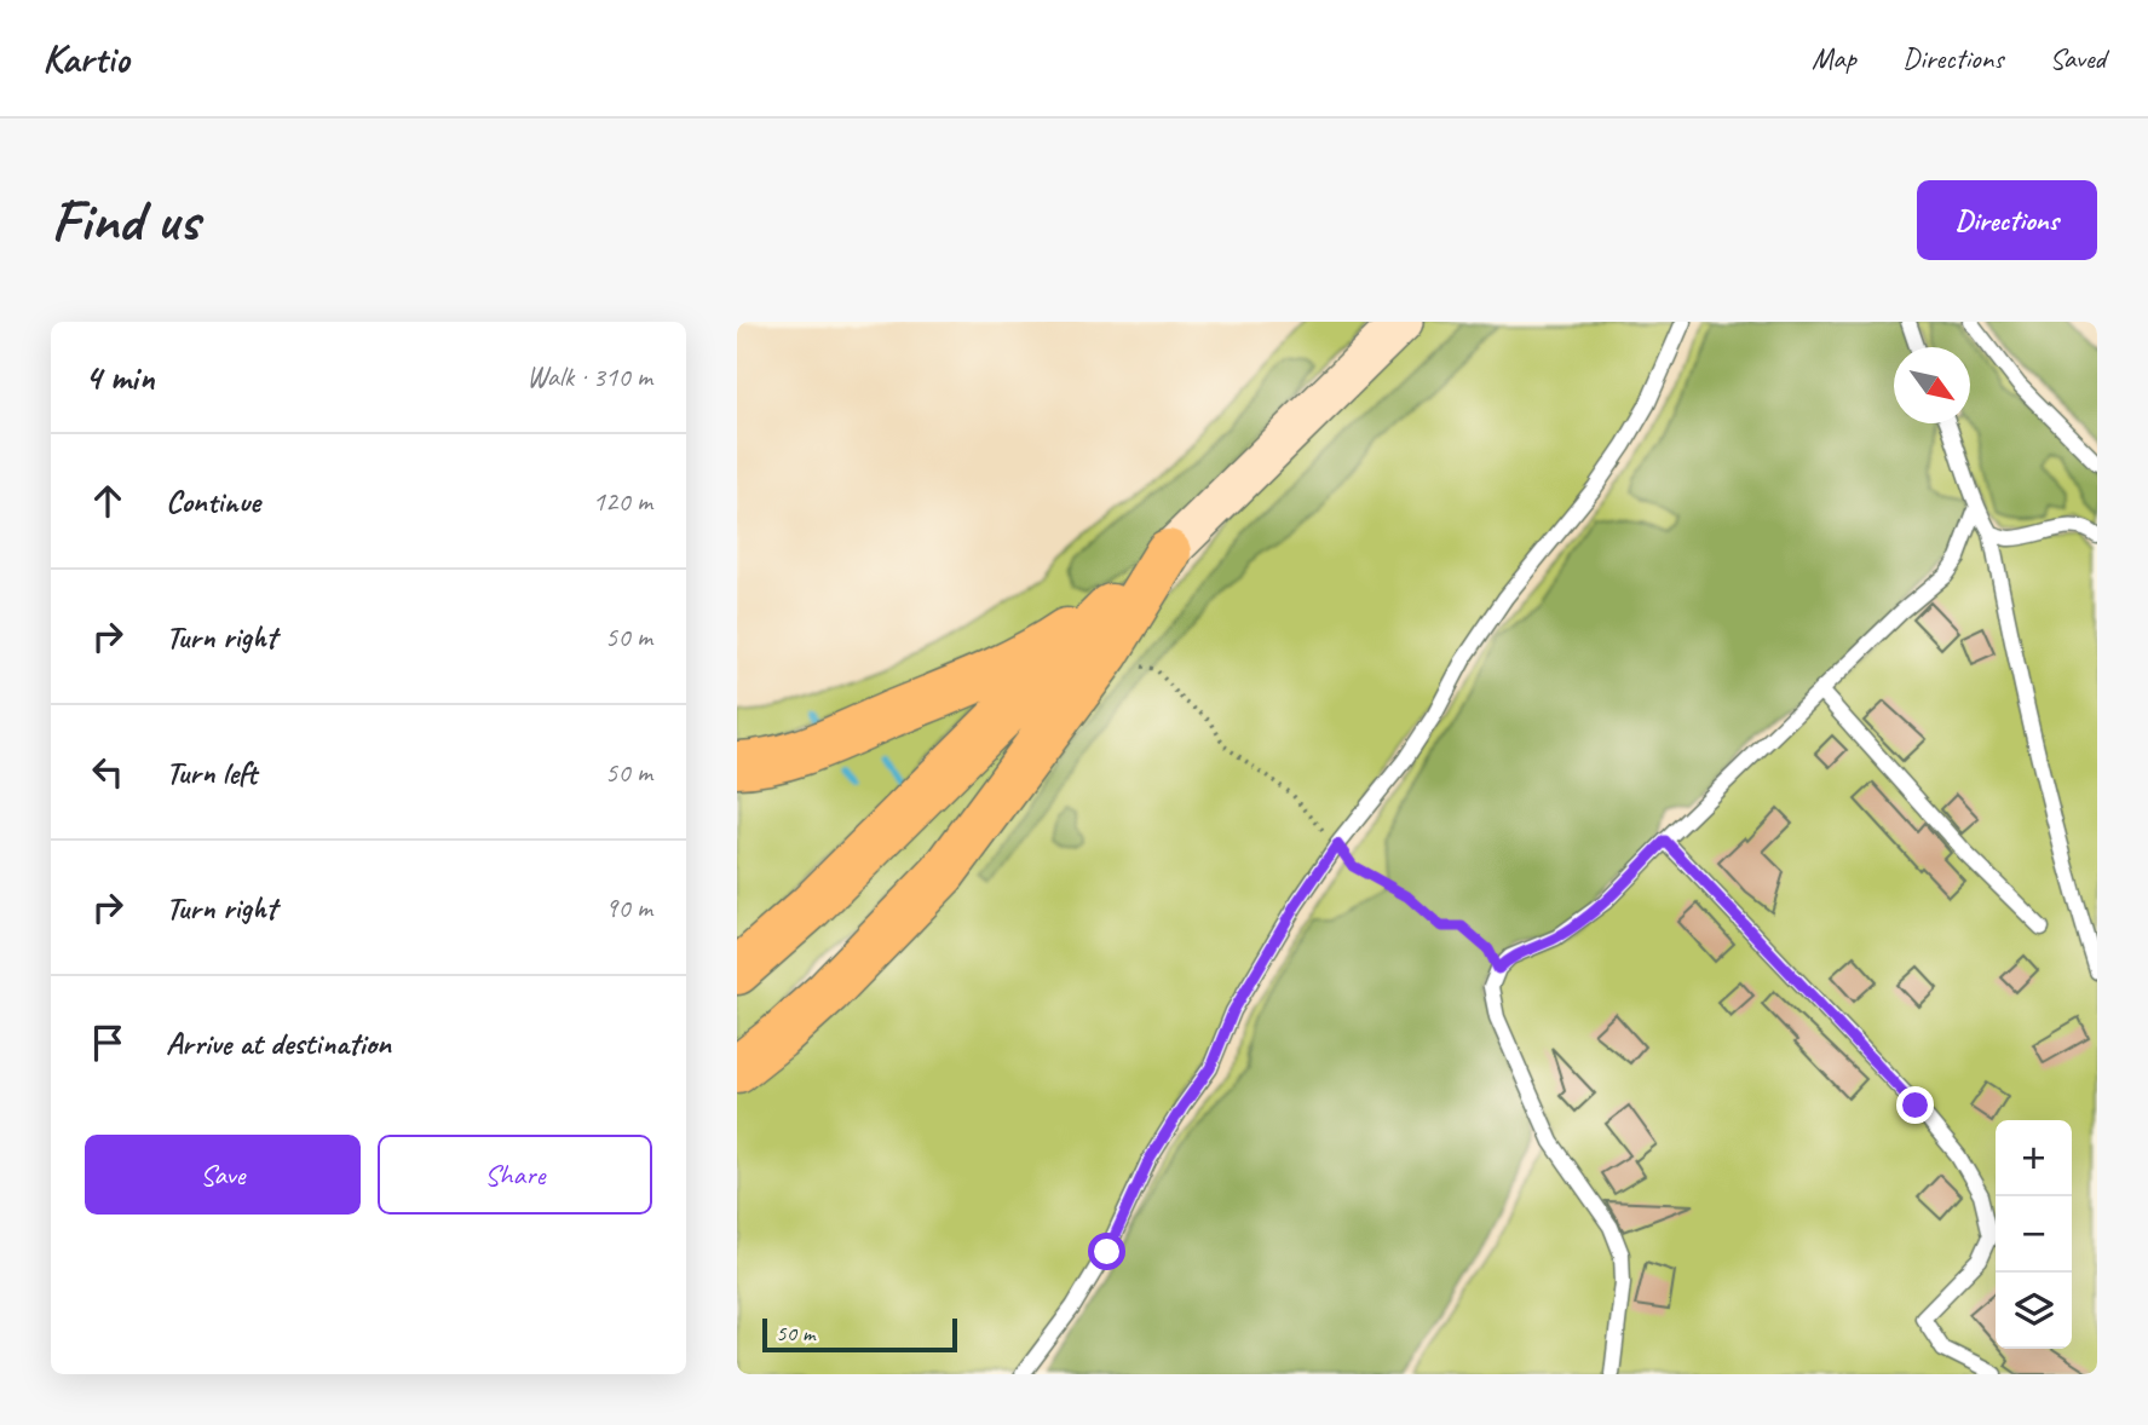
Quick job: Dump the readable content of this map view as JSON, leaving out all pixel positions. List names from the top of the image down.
{
  "scale_bar": "50 m",
  "north": "bottom right",
  "page": {
    "header": "Kartio",
    "nav": ["Map", "Directions", "Saved"],
    "buttons": [
      "Directions",
      ["Save", "Share"]
    ],
    "title": "Find us",
    "heading": ["4 min", "Walk · 310 m"],
    "list": [
      ["Continue", "120 m"],
      ["Turn right", "50 m"],
      ["Turn left", "50 m"],
      ["Turn right", "90 m"],
      "Arrive at destination"
    ],
    "map_buttons": ["+", "−"],
    "scale": "50 m"
  }
}
